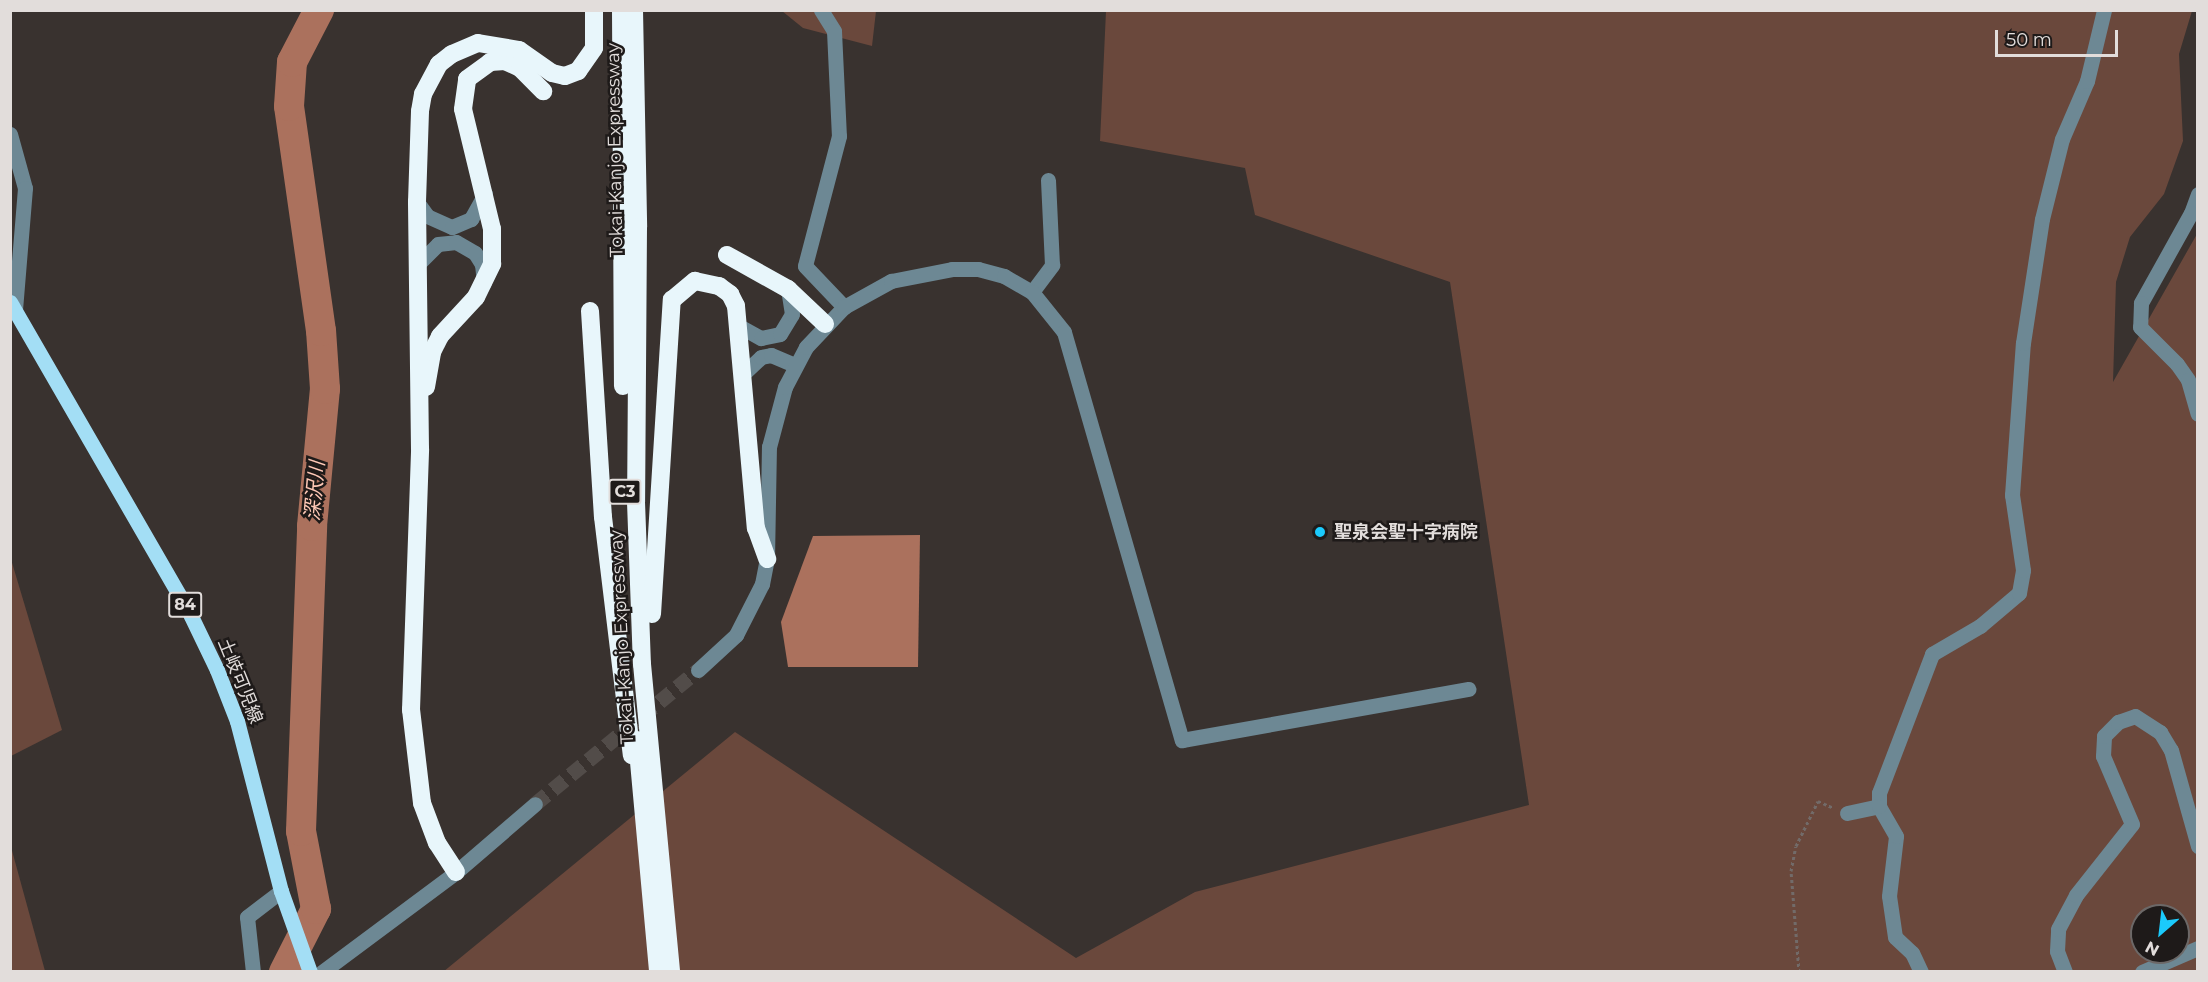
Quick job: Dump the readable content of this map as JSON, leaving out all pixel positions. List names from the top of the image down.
{
  "streets": {
    "highway": ["Tokai-Kanjo Expressway", "C3"],
    "main road": ["84", "土岐可児線"]
  },
  "water": ["深沢川"],
  "places": ["聖泉会聖十字病院"],
  "scale_bar": "50 m",
  "north": "bottom left"
}
